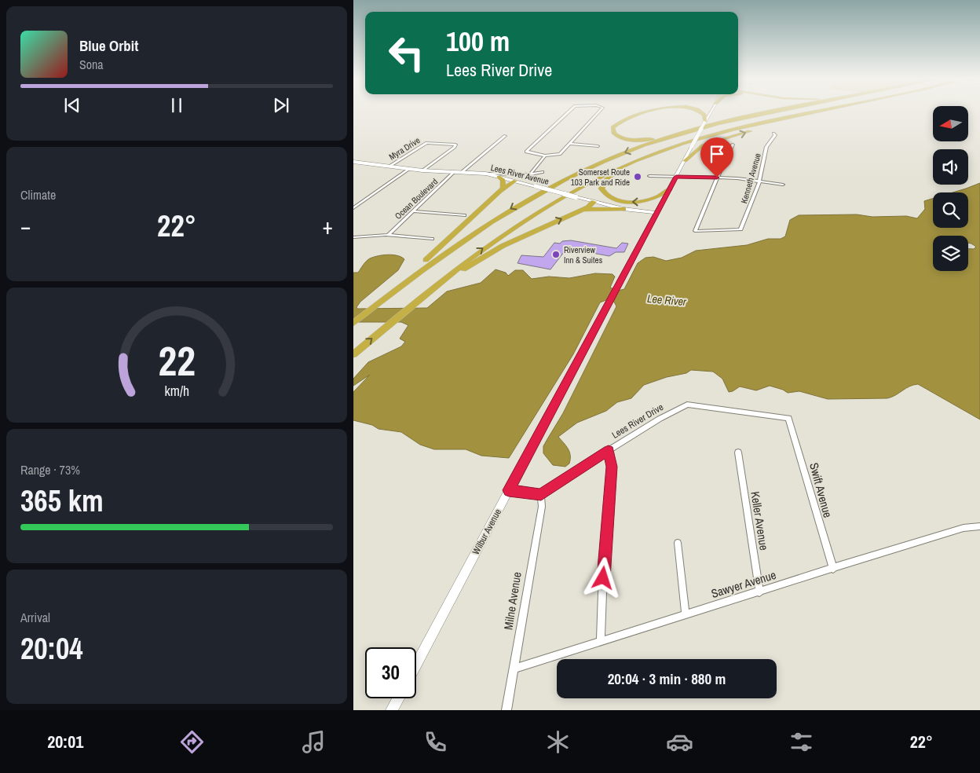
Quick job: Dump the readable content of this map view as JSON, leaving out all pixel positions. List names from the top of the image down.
{
  "streets": {
    "main road": ["Lees River Avenue", "Wilbur Avenue"],
    "street": [
      "Myra Drive",
      "Kenneth Avenue",
      "Ocean Boulevard",
      "Lees River Drive",
      "Swift Avenue",
      "Keller Avenue",
      "Sawyer Avenue",
      "Milne Avenue"
    ]
  },
  "crossings": [
    ["Myra Drive", "Lees River Avenue"],
    ["Lees River Avenue", "Ocean Boulevard"],
    ["Lees River Avenue", "Wilbur Avenue"],
    ["Lees River Drive", "Swift Avenue"],
    ["Lees River Drive", "Milne Avenue"],
    ["Swift Avenue", "Sawyer Avenue"],
    ["Keller Avenue", "Sawyer Avenue"],
    ["Sawyer Avenue", "Milne Avenue"]
  ],
  "water": ["Lee River"],
  "places": ["Somerset Route 103 Park and Ride", "Riverview Inn & Suites"],
  "north": "left",
  "page": {
    "turn": ["100 m", "Lees River Drive"],
    "song": ["Blue Orbit", "Sona"],
    "tile": [
      "Climate",
      ["Range · 73%", "365 km"],
      ["Arrival", "20:04"]
    ],
    "heat": ["−", "22°", "+"],
    "limit": "30",
    "trip": "20:04 · 3 min · 880 m",
    "tabs": ["20:01", "22°"],
    "gauge": ["22", "km/h"]
  }
}
